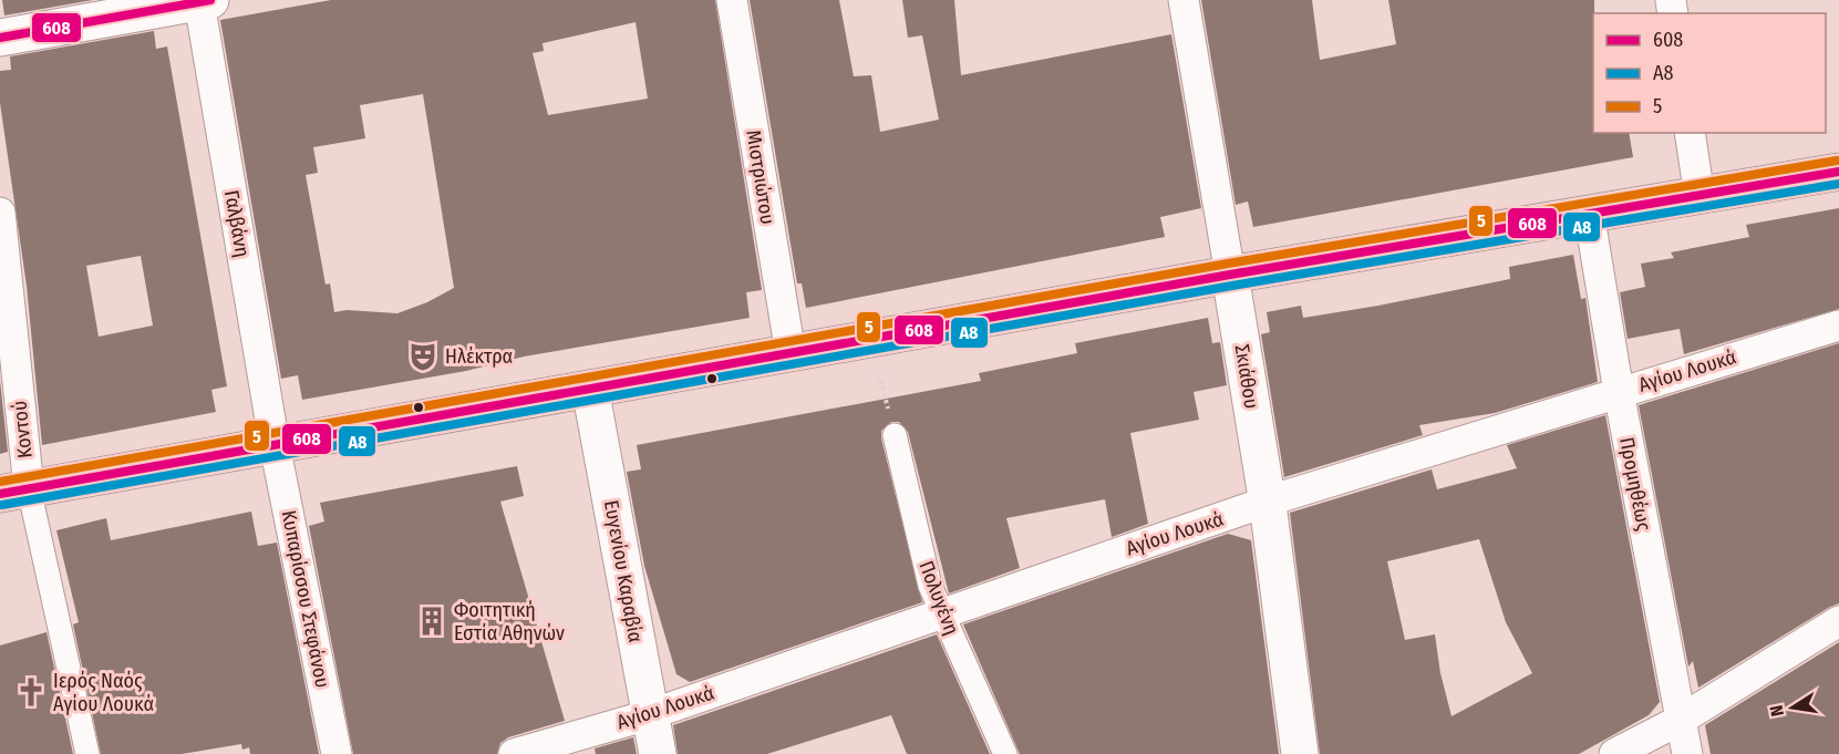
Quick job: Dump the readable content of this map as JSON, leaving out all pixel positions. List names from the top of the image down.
{
  "streets": {
    "main road": ["Σκιάθου", "Ευγενίου Καραβία"],
    "street": [
      "Μιστριώτου",
      "Γαλβάνη",
      "Αγίου Λουκά",
      "Κοντού",
      "Προμηθέως",
      "Πολυγένη",
      "Κυπαρίσσου Στεφάνου"
    ]
  },
  "crossings": [
    ["Γαλβάνη", "Κυπαρίσσου Στεφάνου"],
    ["Αγίου Λουκά", "Σκιάθου"],
    ["Αγίου Λουκά", "Προμηθέως"],
    ["Αγίου Λουκά", "Ευγενίου Καραβία"],
    ["Αγίου Λουκά", "Πολυγένη"]
  ],
  "places": {
    "theatre": ["Ηλέκτρα"],
    "building": ["Φοιτητική Εστία Αθηνών"],
    "church": ["Ιερός Ναός Αγίου Λουκά"]
  },
  "lines": ["transit line 608", "transit line 5", "transit line A8"],
  "legend": ["608", "A8", "5"],
  "north": "left"
}
